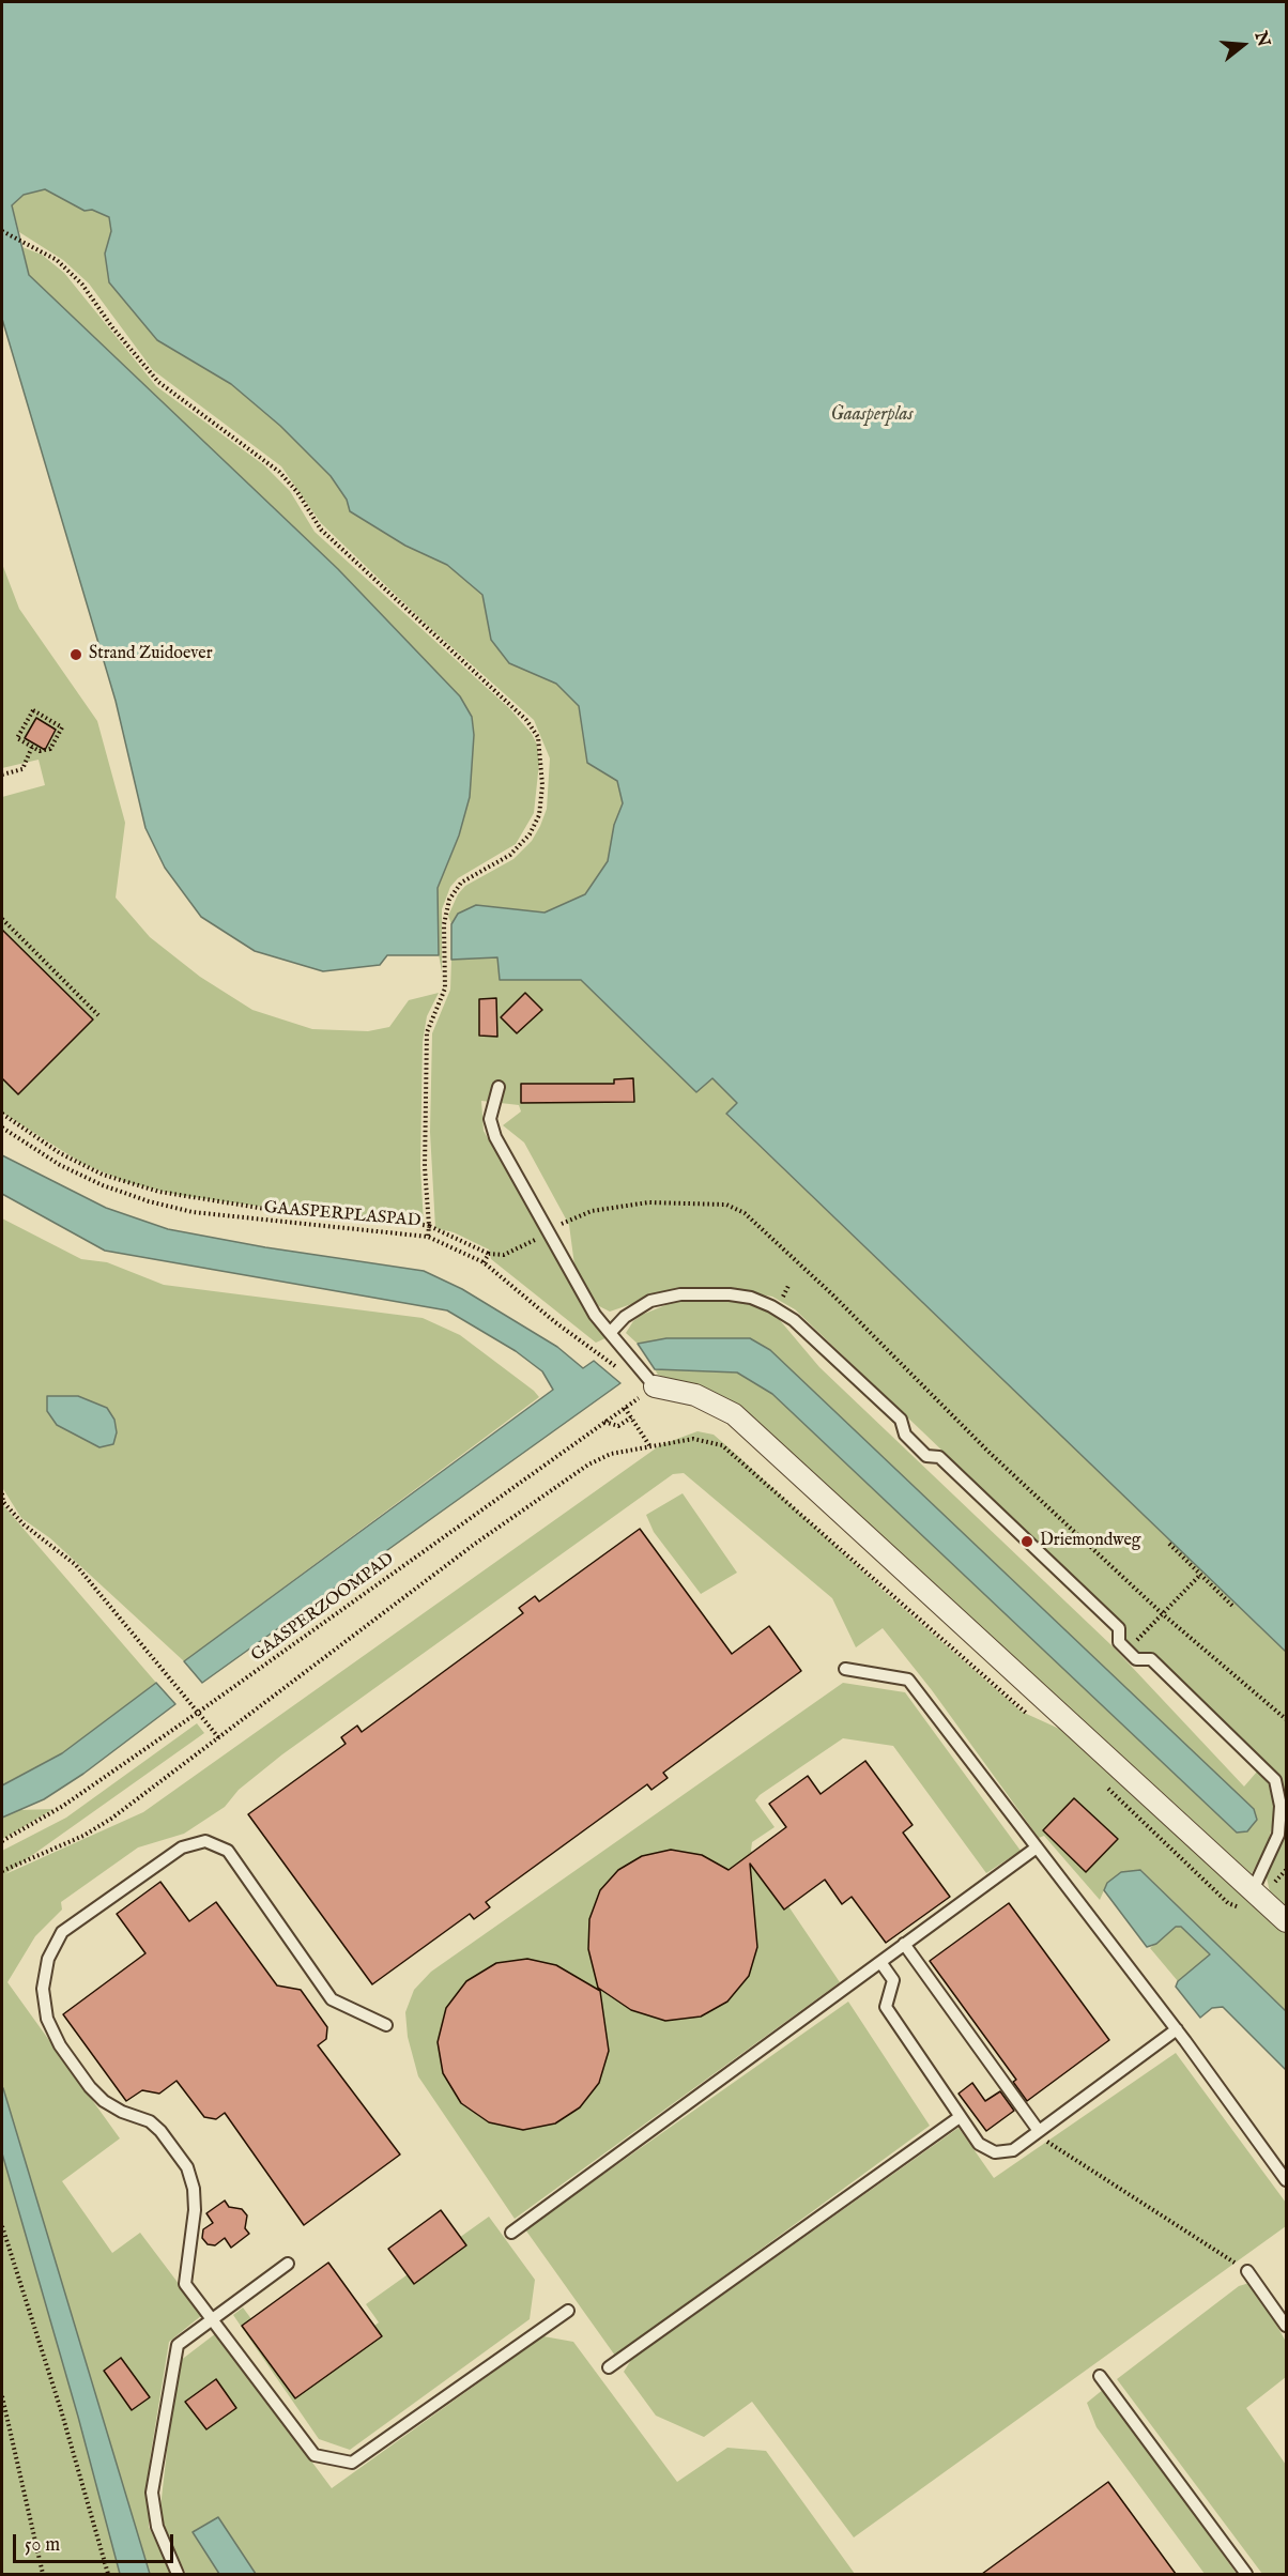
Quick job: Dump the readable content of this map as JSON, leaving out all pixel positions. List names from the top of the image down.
{
  "streets": {
    "path": ["GAASPERPLASPAD", "GAASPERZOOMPAD"]
  },
  "water": ["Gaasperplas"],
  "places": ["Strand Zuidoever", "Driemondweg"],
  "scale_bar": "50 m",
  "north": "right"
}
